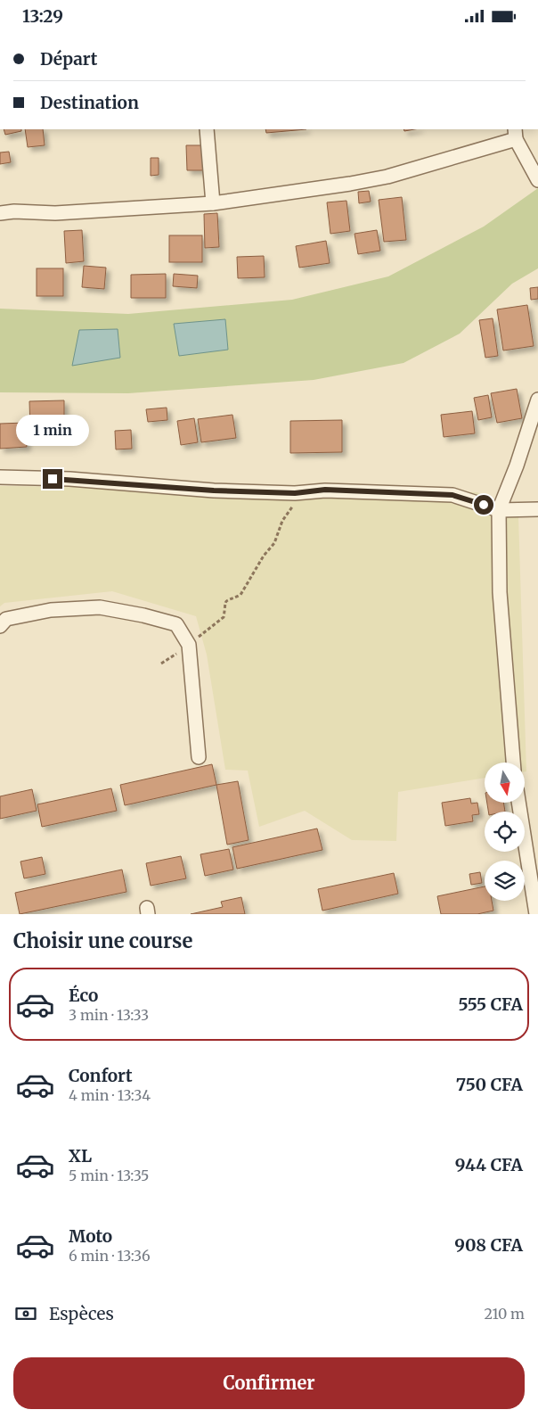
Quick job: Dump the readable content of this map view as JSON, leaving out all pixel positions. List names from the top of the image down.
{
  "north": "bottom",
  "page": {
    "status": "13:29",
    "banner": ["Départ", "Destination"],
    "bubble": "1 min",
    "heading": "Choisir une course",
    "list": [
      {
        "name": "Éco",
        "note": "3 min · 13:33",
        "value": "555 CFA"
      },
      {
        "name": "Confort",
        "note": "4 min · 13:34",
        "value": "750 CFA"
      },
      {
        "name": "XL",
        "note": "5 min · 13:35",
        "value": "944 CFA"
      },
      {
        "name": "Moto",
        "note": "6 min · 13:36",
        "value": "908 CFA"
      }
    ],
    "pay": ["Espèces", "210 m"],
    "buttons": "Confirmer"
  }
}
